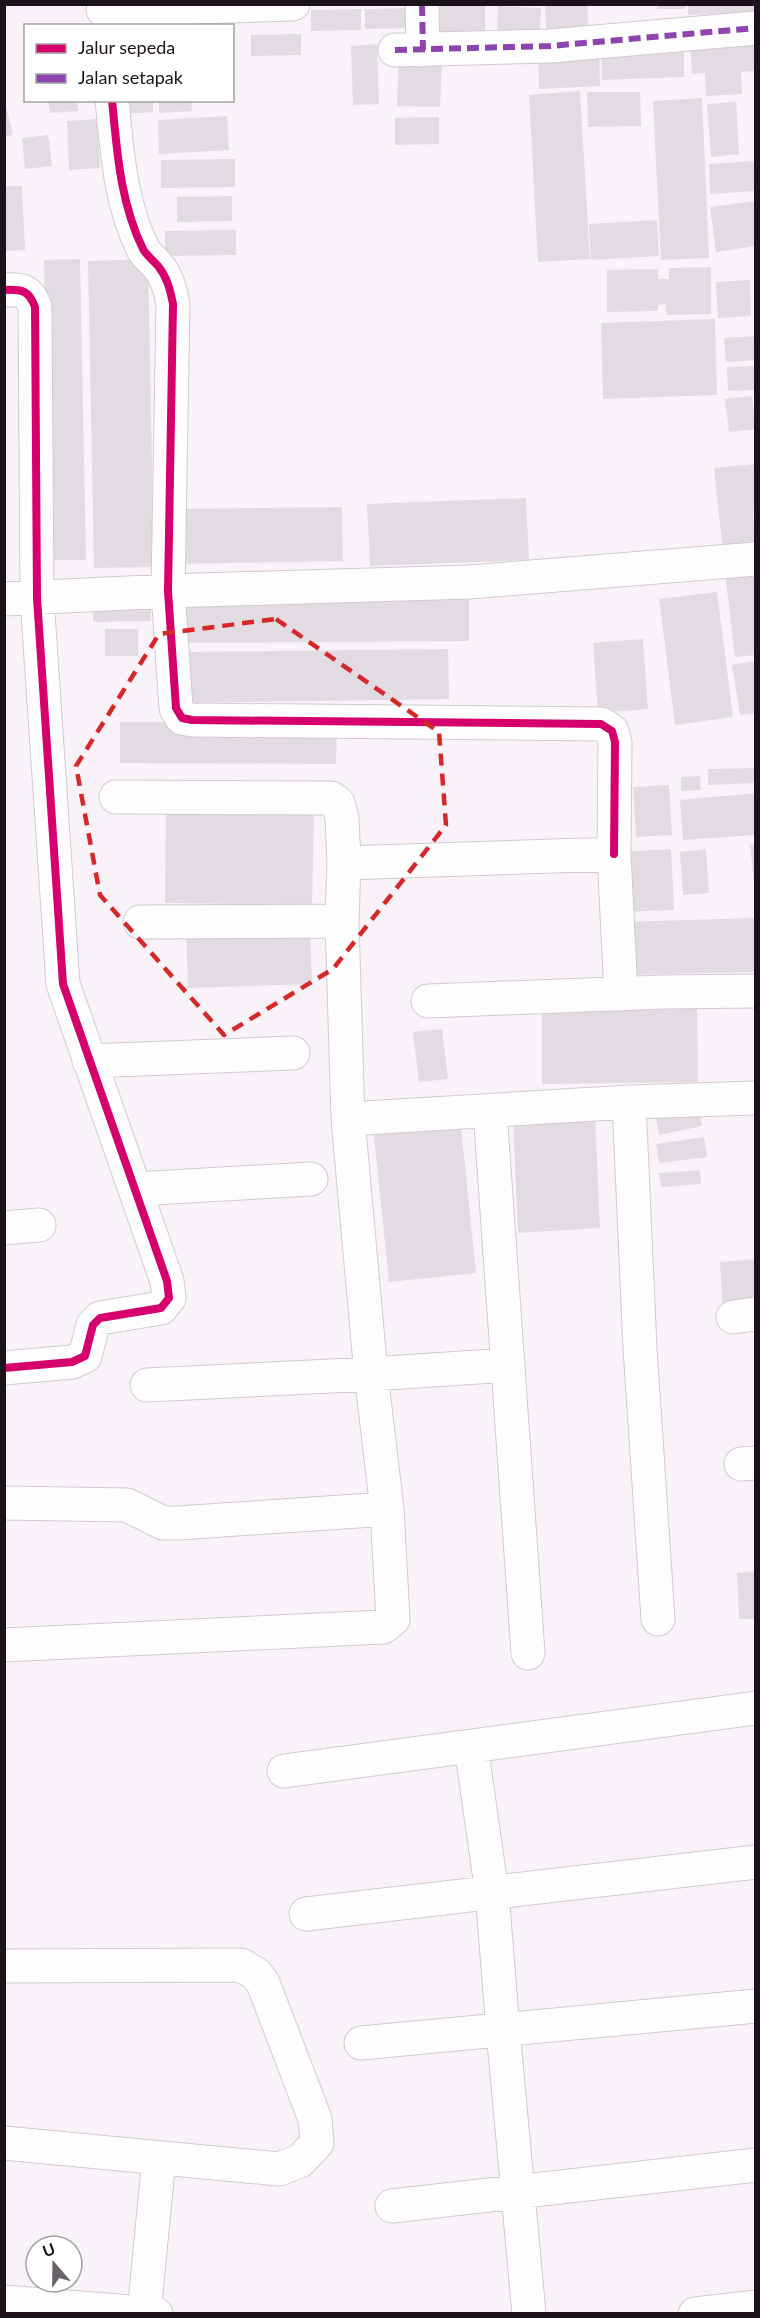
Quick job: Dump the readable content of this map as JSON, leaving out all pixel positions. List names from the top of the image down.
{
  "legend": ["Jalur sepeda", "Jalan setapak"],
  "north": "top"
}
